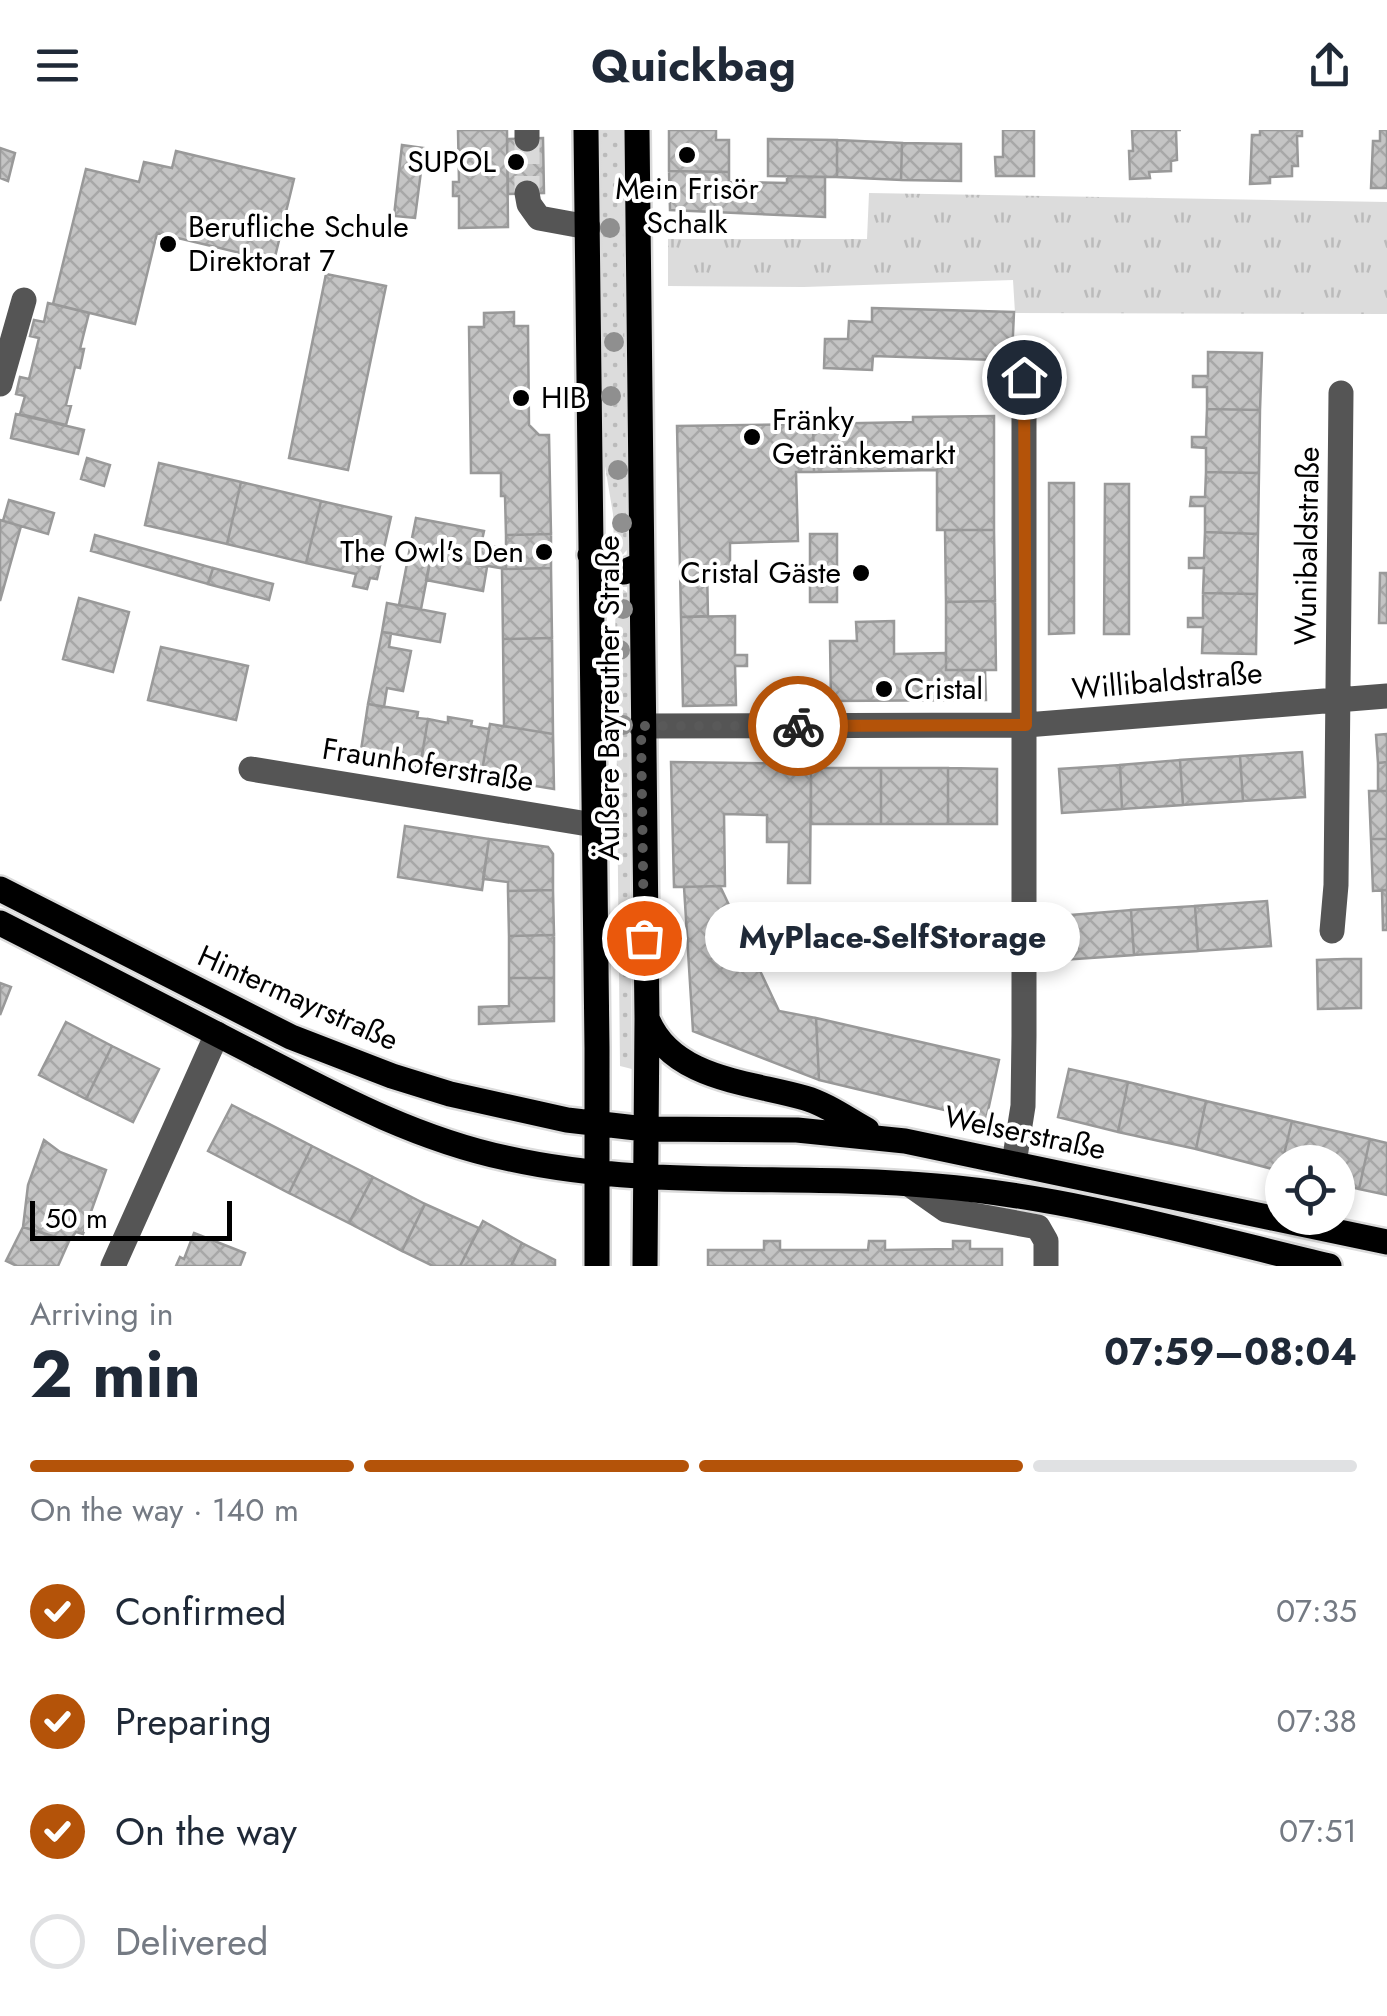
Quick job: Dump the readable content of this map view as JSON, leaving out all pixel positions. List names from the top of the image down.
{
  "streets": {
    "main road": ["Äußere Bayreuther Straße", "Hintermayrstraße", "Welserstraße"],
    "street": ["Wunibaldstraße", "Willibaldstraße", "Fraunhoferstraße"]
  },
  "crossings": [
    ["Wunibaldstraße", "Willibaldstraße"],
    ["Willibaldstraße", "Äußere Bayreuther Straße"],
    ["Äußere Bayreuther Straße", "Fraunhoferstraße"],
    ["Äußere Bayreuther Straße", "Hintermayrstraße"],
    ["Äußere Bayreuther Straße", "Welserstraße"],
    ["Hintermayrstraße", "Welserstraße"]
  ],
  "places": [
    "Mein Frisör Schalk",
    "SUPOL",
    "Berufliche Schule Direktorat 7",
    "HIB",
    "Fränky Getränkemarkt",
    "The Owl's Den",
    "Cristal Gäste",
    "Cristal",
    "MyPlace-SelfStorage"
  ],
  "scale_bar": "50 m",
  "page": {
    "header": "Quickbag",
    "bubble": "MyPlace-SelfStorage",
    "scale": "50 m",
    "heading": ["2 min", "Arriving in", "07:59–08:04"],
    "bar": "On the way · 140 m",
    "list": [
      ["Confirmed", "07:35"],
      ["Preparing", "07:38"],
      ["On the way", "07:51"],
      "Delivered"
    ]
  }
}
